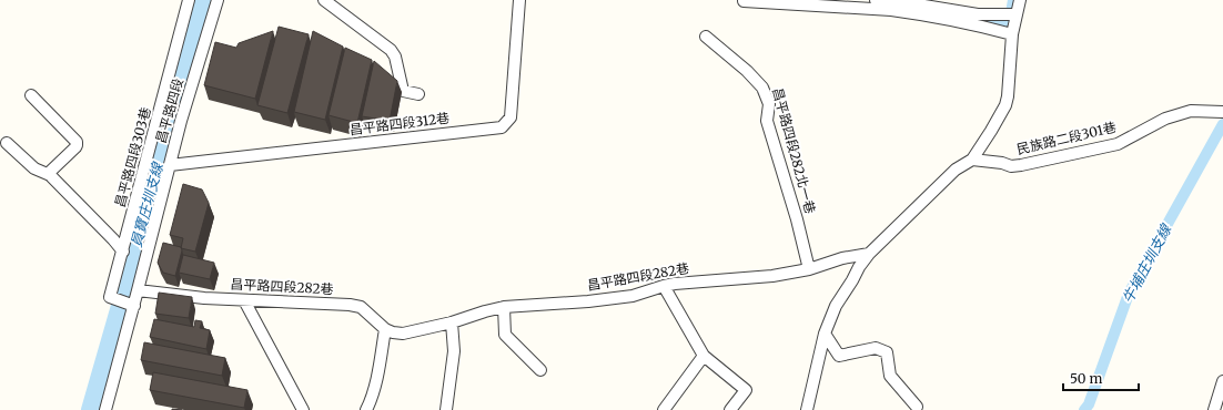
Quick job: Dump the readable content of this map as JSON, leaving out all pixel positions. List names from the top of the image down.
{
  "streets": {
    "street": [
      "昌平路四段",
      "昌平路四段312巷",
      "民族路二段301巷",
      "昌平路四段282北一巷",
      "昌平路四段303巷",
      "昌平路四段282巷"
    ]
  },
  "crossings": [
    ["昌平路四段", "昌平路四段312巷"],
    ["昌平路四段", "昌平路四段303巷"],
    ["昌平路四段", "昌平路四段282巷"],
    ["昌平路四段282北一巷", "昌平路四段282巷"]
  ],
  "water": ["員寶庄圳支線", "牛埔庄圳支線"],
  "scale_bar": "50 m"
}
